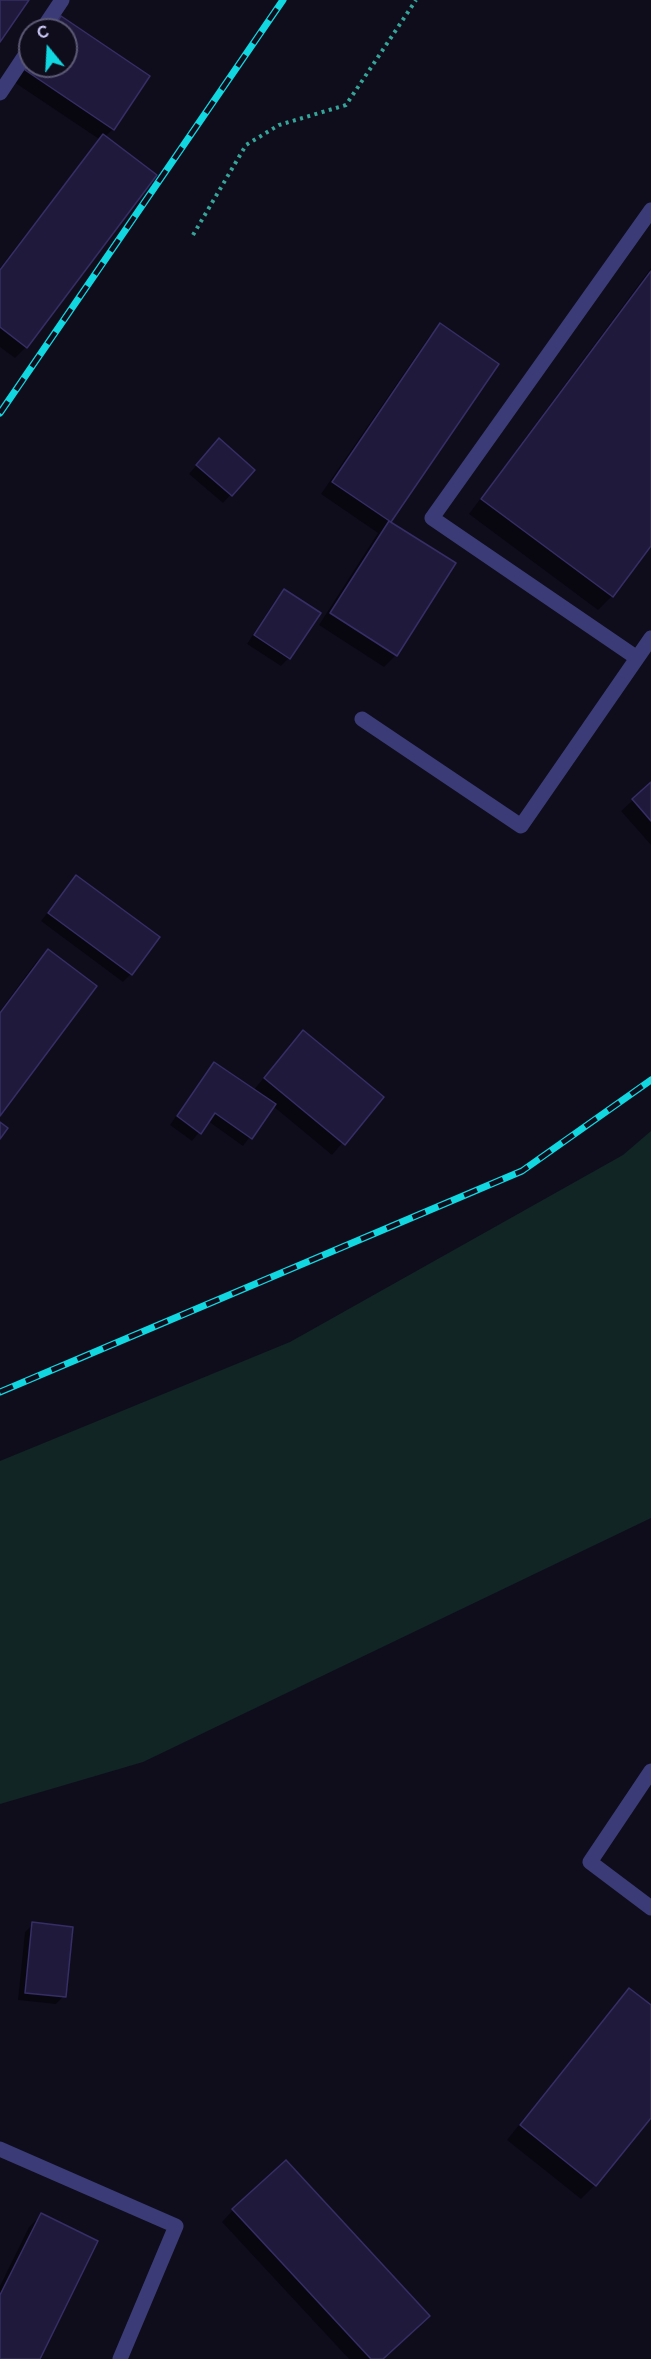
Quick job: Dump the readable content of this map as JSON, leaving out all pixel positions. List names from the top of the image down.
{
  "north": "top"
}
